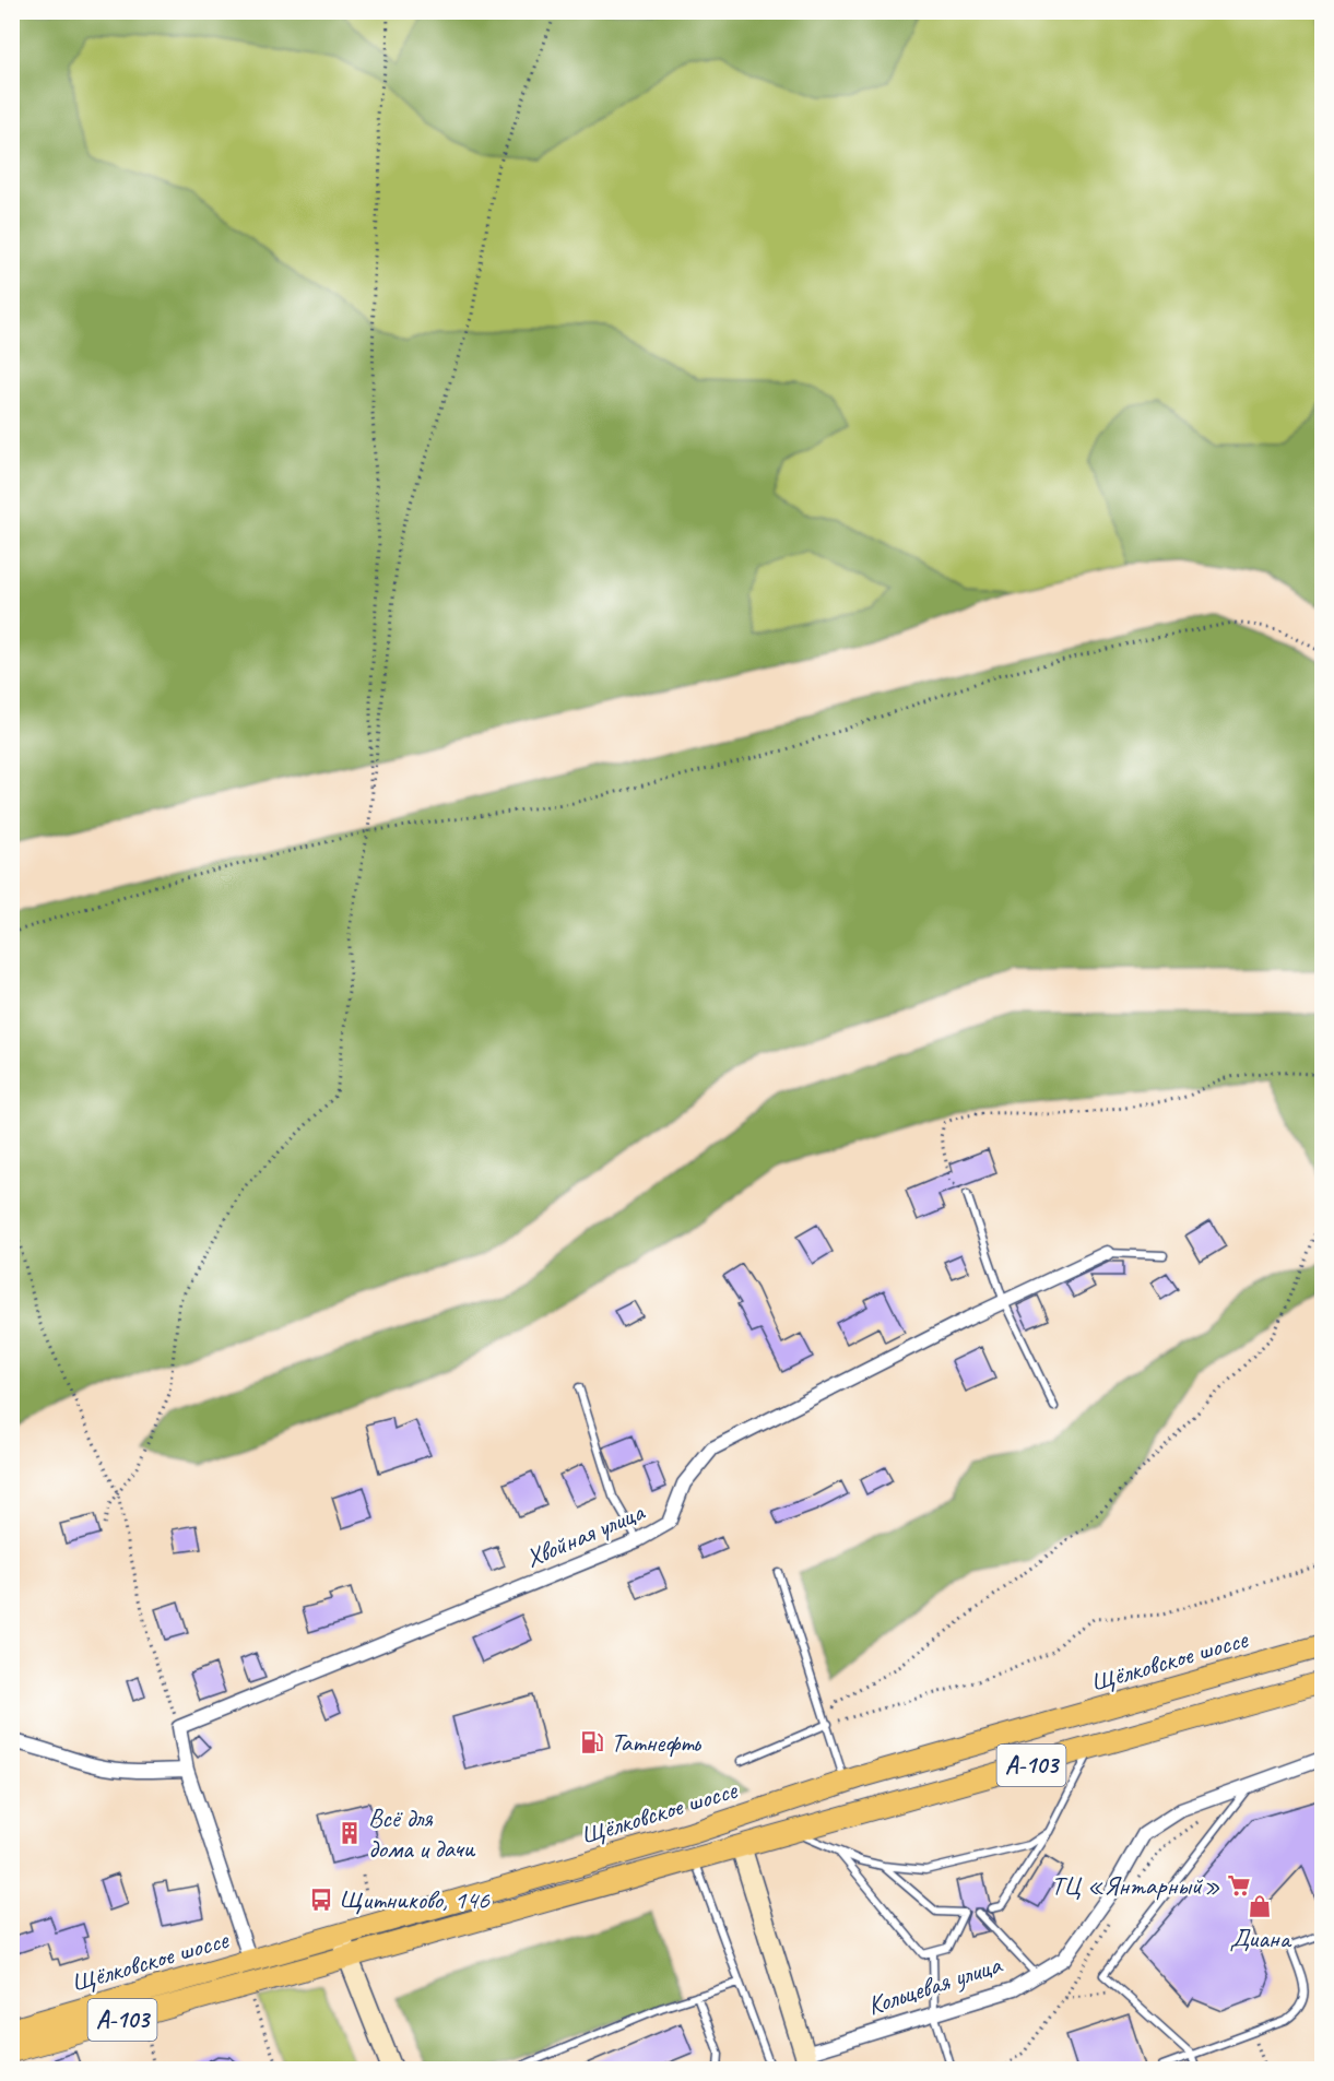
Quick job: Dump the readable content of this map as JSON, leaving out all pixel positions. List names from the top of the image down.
{
  "streets": {
    "main road": ["Щёлковское шоссе", "А-103"],
    "street": ["Хвойная улица", "Кольцевая улица"]
  },
  "places": {
    "fuel station": ["Татнефть"],
    "building": ["Всё для дома и дачи"],
    "supermarket": ["ТЦ «Янтарный»"],
    "bus stop": ["Щитниково, 146"],
    "shop": ["Диана"]
  }
}
